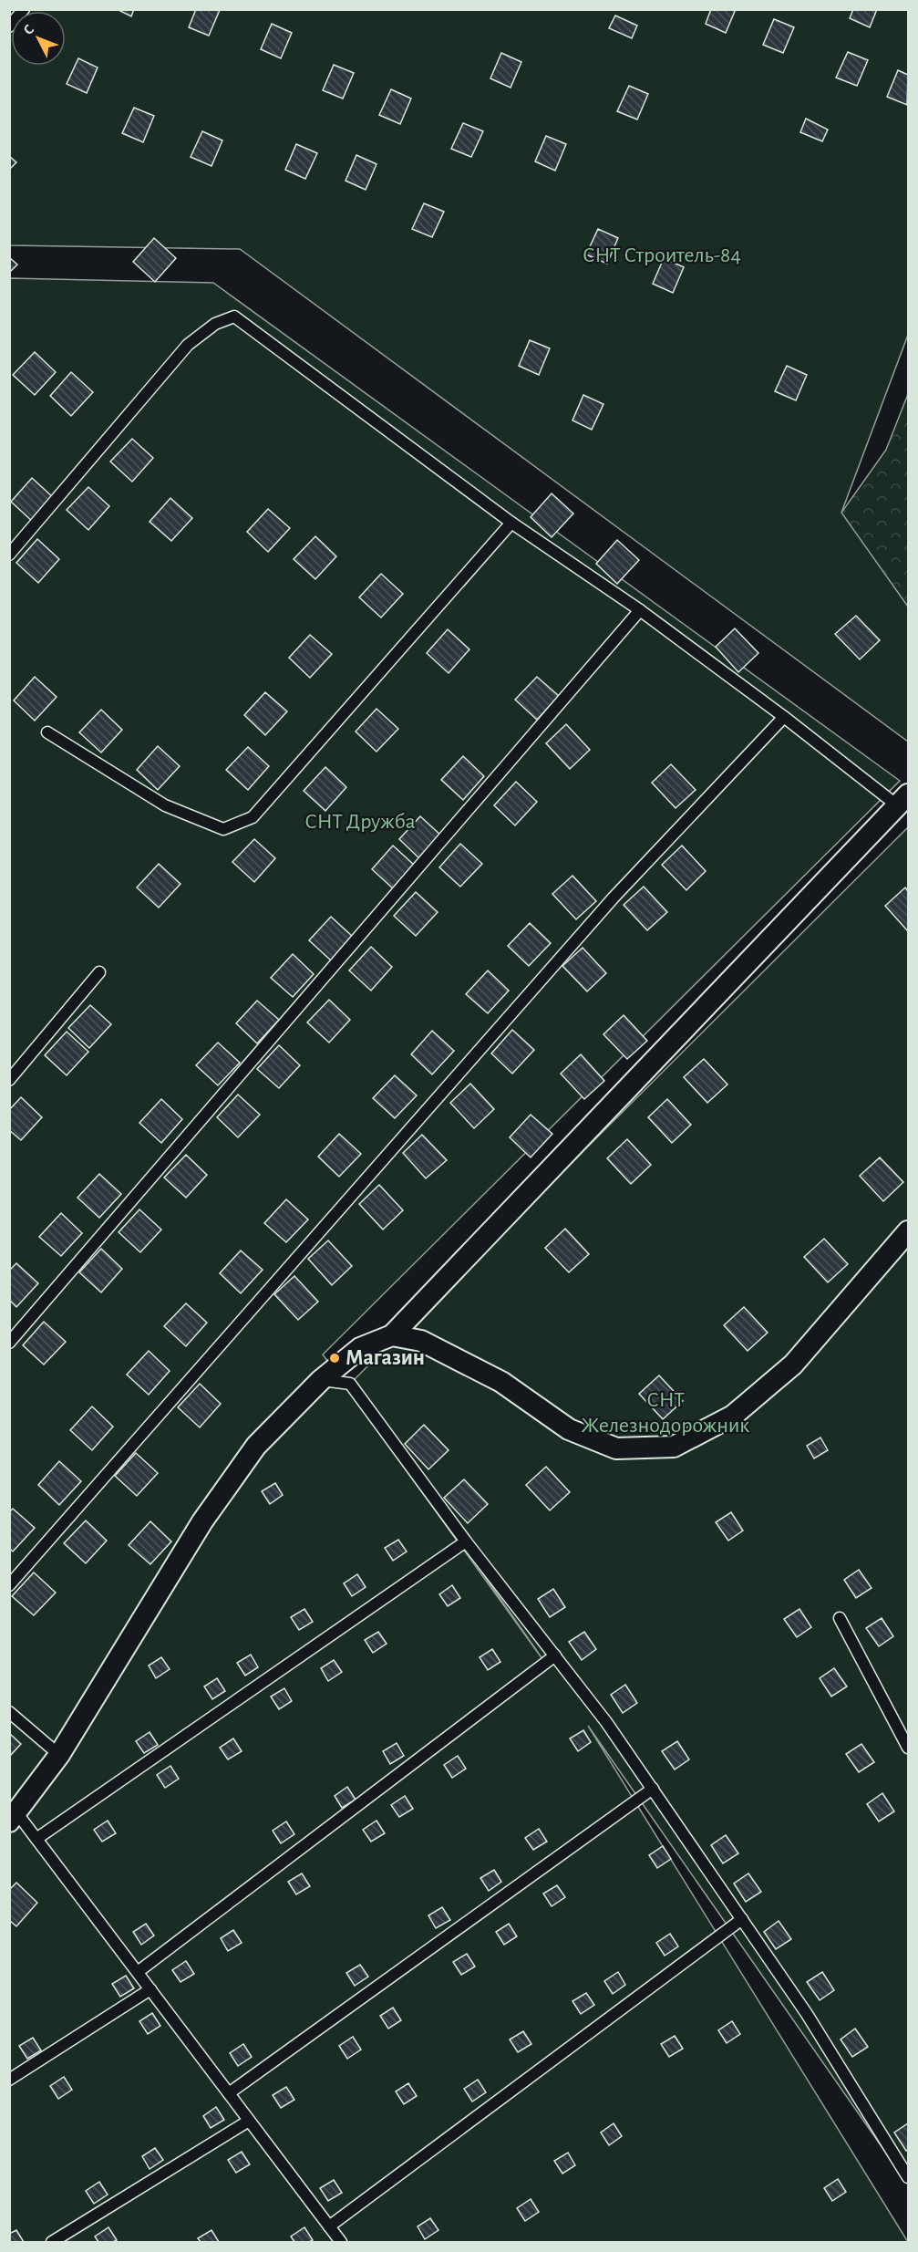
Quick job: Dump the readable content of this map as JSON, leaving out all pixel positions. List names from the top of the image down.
{
  "parks": ["СНТ Строитель-84", "СНТ Дружба", "СНТ Железнодорожник"],
  "places": ["Магазин"],
  "north": "top left"
}
